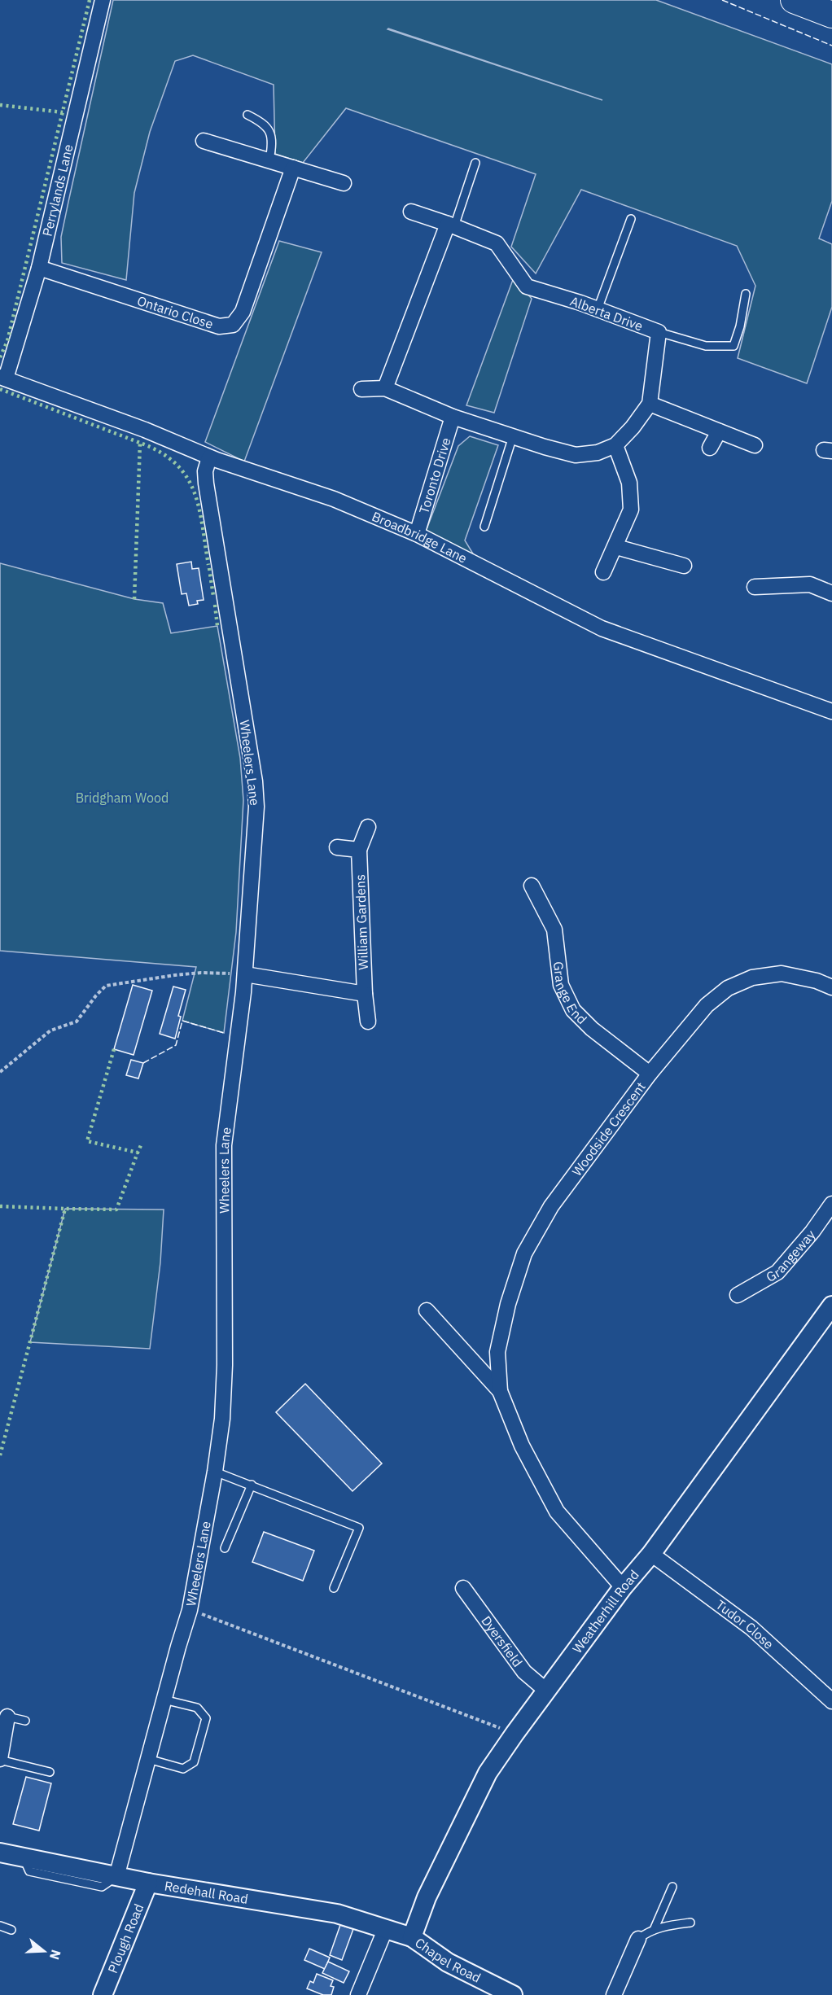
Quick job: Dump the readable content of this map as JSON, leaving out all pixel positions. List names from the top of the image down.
{
  "streets": {
    "street": [
      "Perrylands Lane",
      "Ontario Close",
      "Alberta Drive",
      "Toronto Drive",
      "Broadbridge Lane",
      "Wheelers Lane",
      "William Gardens",
      "Grange End",
      "Woodside Crescent",
      "Grangeway",
      "Weatherhill Road",
      "Tudor Close",
      "Dyersfield",
      "Redehall Road",
      "Plough Road",
      "Chapel Road"
    ]
  },
  "crossings": [
    ["Perrylands Lane", "Ontario Close"],
    ["Perrylands Lane", "Broadbridge Lane"],
    ["Alberta Drive", "Toronto Drive"],
    ["Toronto Drive", "Broadbridge Lane"],
    ["Broadbridge Lane", "Wheelers Lane"],
    ["Wheelers Lane", "Redehall Road"],
    ["Grange End", "Woodside Crescent"],
    ["Woodside Crescent", "Weatherhill Road"],
    ["Weatherhill Road", "Tudor Close"],
    ["Weatherhill Road", "Dyersfield"],
    ["Weatherhill Road", "Redehall Road"],
    ["Weatherhill Road", "Chapel Road"],
    ["Redehall Road", "Plough Road"],
    ["Redehall Road", "Chapel Road"]
  ],
  "parks": ["Bridgham Wood"],
  "north": "right"
}
